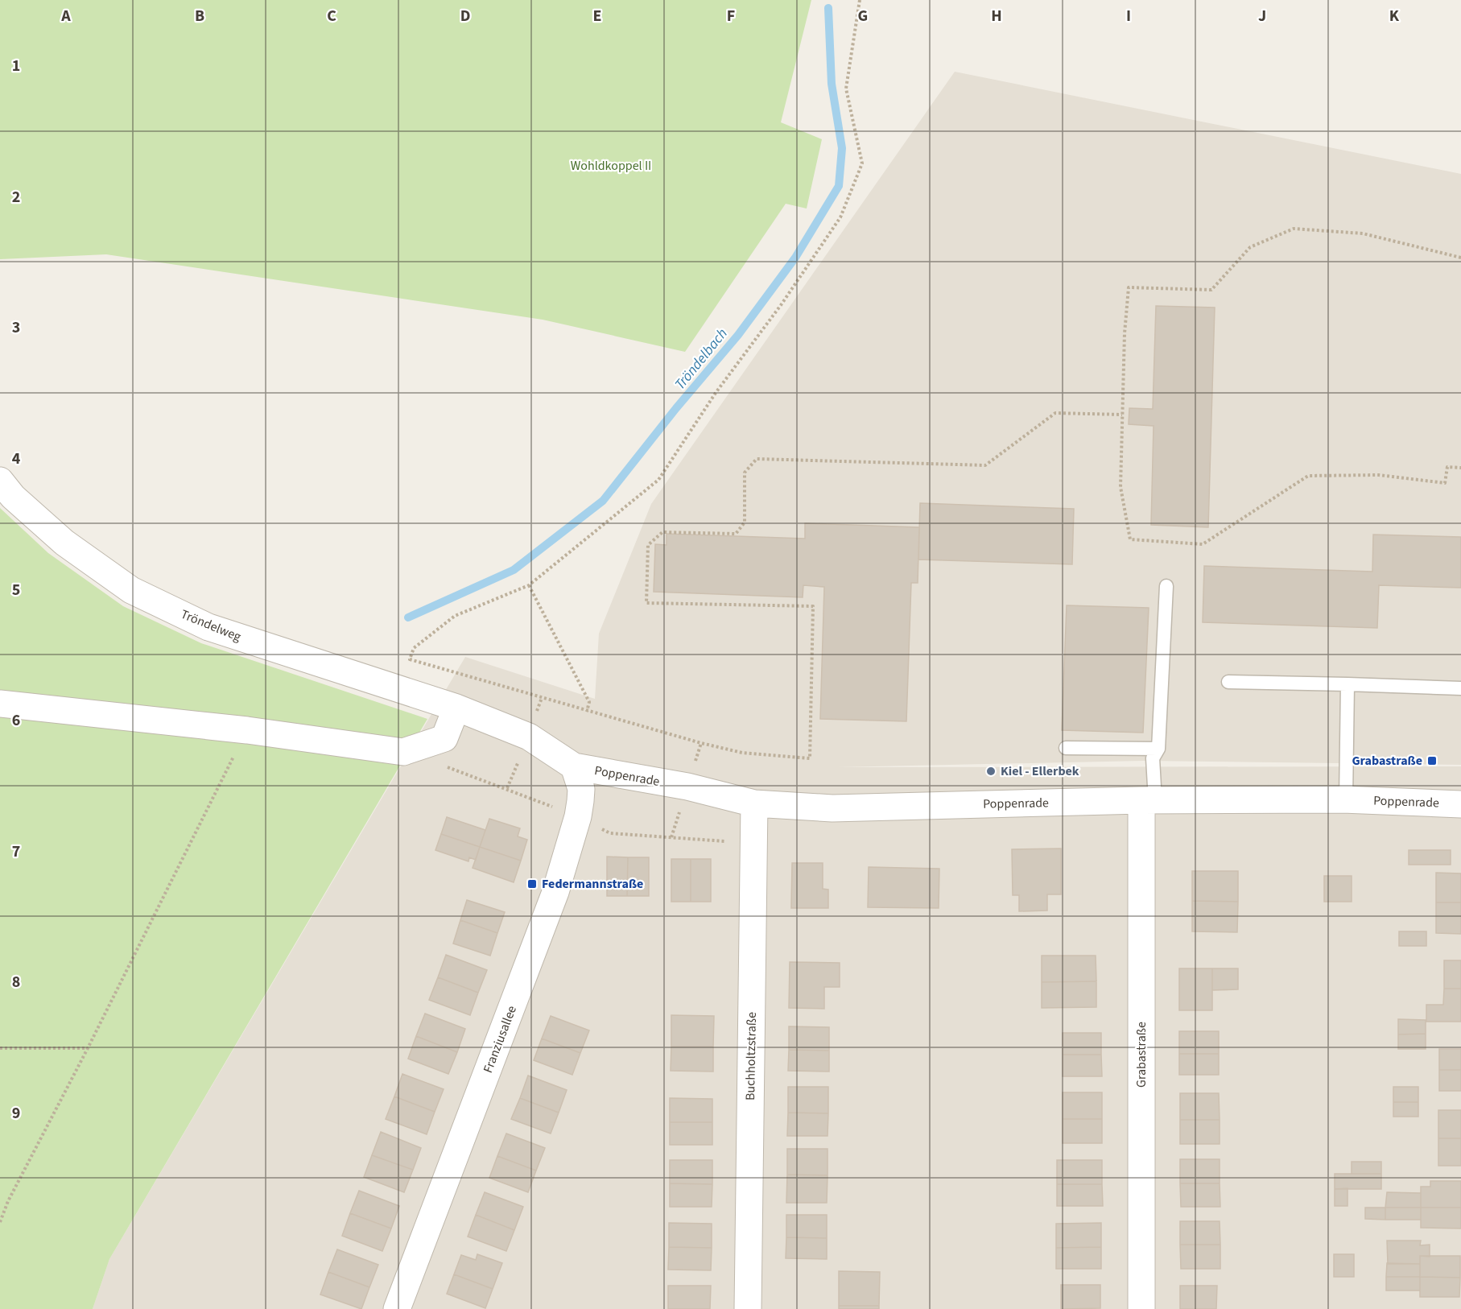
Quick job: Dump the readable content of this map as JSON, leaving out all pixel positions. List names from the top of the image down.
{
  "streets": {
    "street": [
      "Tröndelweg",
      "Poppenrade",
      "Franziusallee",
      "Grabastraße",
      "Buchholtzstraße"
    ]
  },
  "crossings": [
    ["Tröndelweg", "Poppenrade"],
    ["Tröndelweg", "Franziusallee"],
    ["Poppenrade", "Franziusallee"],
    ["Poppenrade", "Grabastraße"],
    ["Poppenrade", "Buchholtzstraße"]
  ],
  "water": ["Tröndelbach"],
  "parks": ["Wohldkoppel II"],
  "places": {
    "transit": ["Grabastraße", "Federmannstraße"],
    "other": ["Kiel - Ellerbek"]
  },
  "grid": {
    "columns": [
      "A",
      "B",
      "C",
      "D",
      "E",
      "F",
      "G",
      "H",
      "I",
      "J",
      "K"
    ],
    "rows": [
      "1",
      "2",
      "3",
      "4",
      "5",
      "6",
      "7",
      "8",
      "9"
    ]
  }
}
